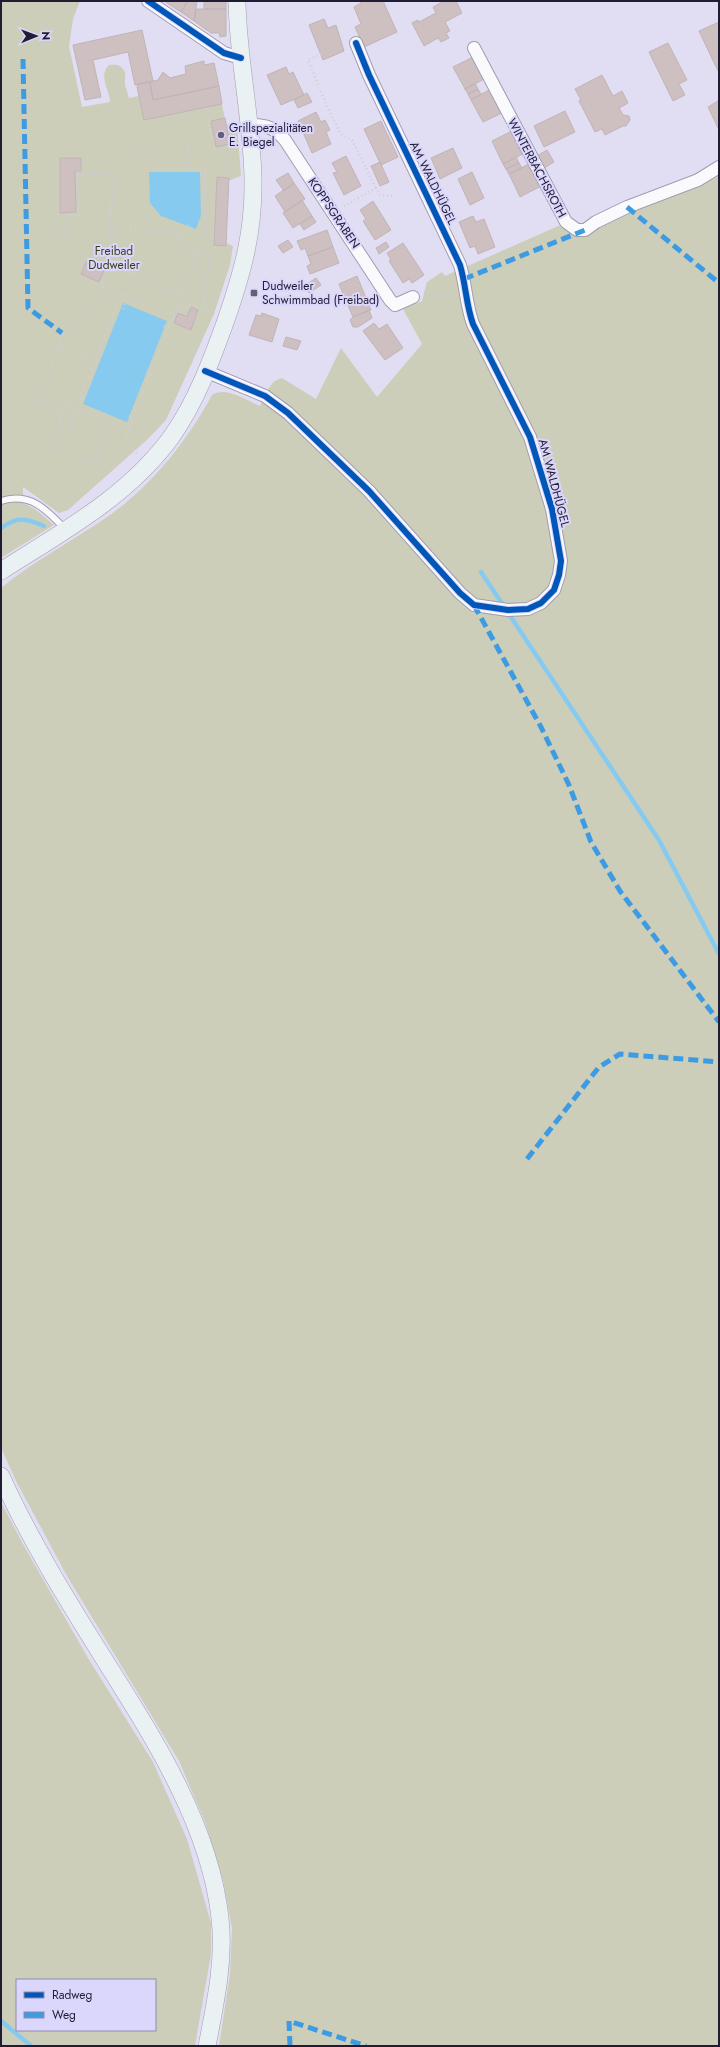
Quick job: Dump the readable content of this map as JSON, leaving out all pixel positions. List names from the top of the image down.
{
  "streets": {
    "street": ["WINTERBACHSROTH", "AM WALDHÜGEL", "KOPPSGRABEN"]
  },
  "parks": ["Freibad Dudweiler"],
  "places": {
    "other": ["Grillspezialitäten E. Biegel"],
    "transit": ["Dudweiler Schwimmbad (Freibad)"]
  },
  "legend": ["Radweg", "Weg"],
  "north": "right"
}
